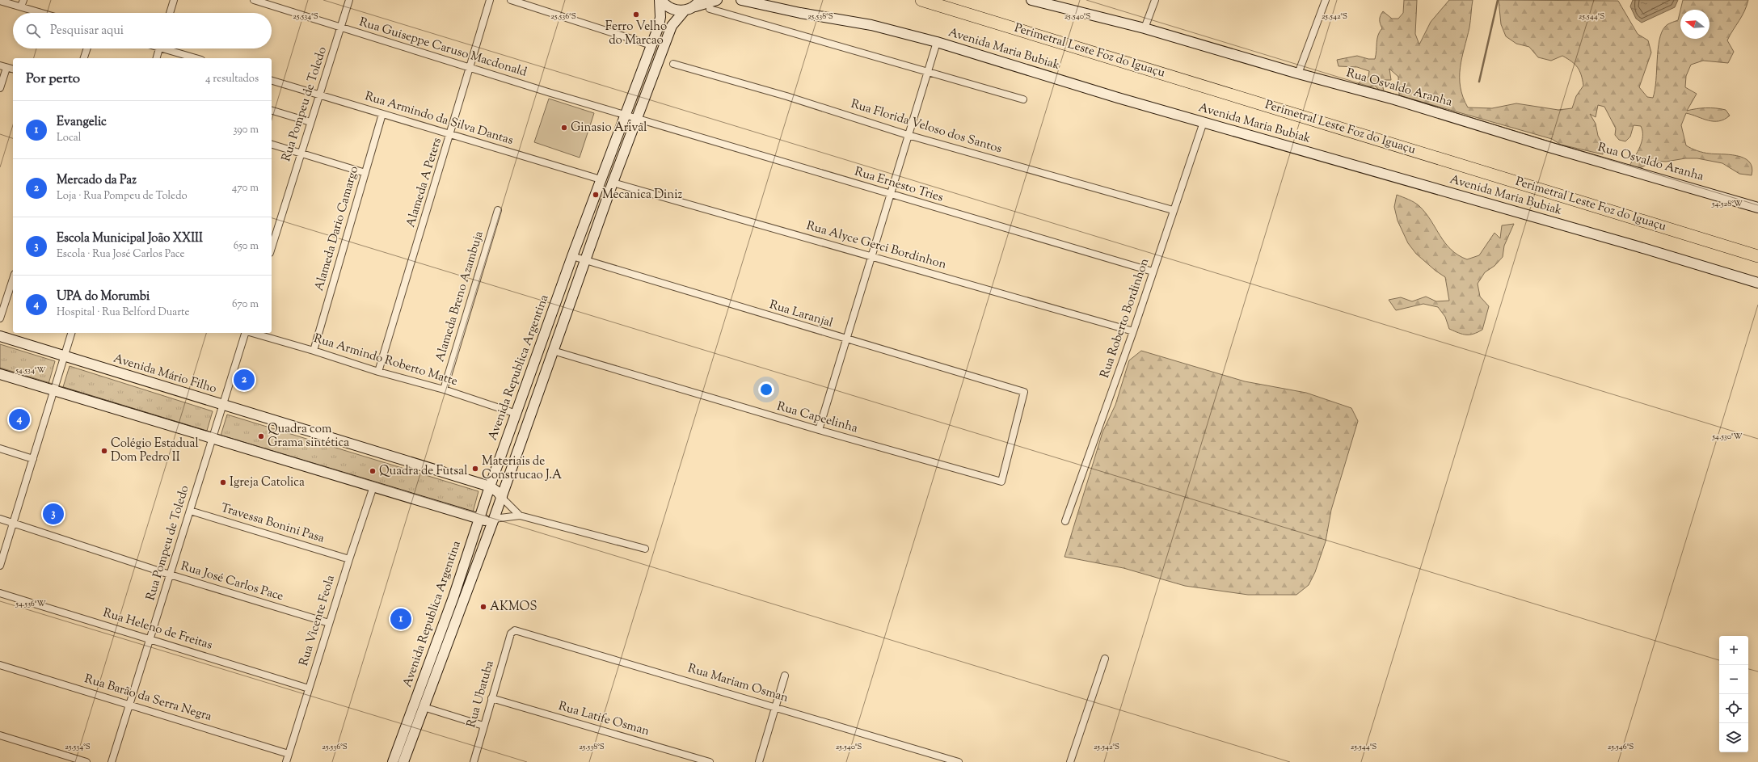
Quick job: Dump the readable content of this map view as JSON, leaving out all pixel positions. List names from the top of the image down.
{
  "streets": {
    "highway": ["Perimetral Leste Foz do Iguaçu"],
    "street": [
      "Rua Guiseppe Caruso Macdonald",
      "Avenida Maria Bubiak",
      "Rua Osvaldo Aranha",
      "Rua Pompeu de Toledo",
      "Rua Armindo da Silva Dantas",
      "Rua Florida Veloso dos Santos",
      "Alameda A Peters",
      "Rua Ernesto Tries",
      "Alameda Dario Camargo",
      "Rua Alyce Gerci Bordinhon",
      "Alameda Breno Azambuja",
      "Rua Laranjal",
      "Rua Roberto Bordinhon",
      "Rua Armindo Roberto Matte",
      "Avenida Republica Argentina",
      "Avenida Mário Filho",
      "Rua Capeelinha",
      "Travessa Bonini Pasa",
      "Rua José Carlos Pace",
      "Rua Vicente Feola",
      "Rua Heleno de Freitas",
      "Rua Mariam Osman",
      "Rua Ubatuba",
      "Rua Barão da Serra Negra",
      "Rua Latife Osman"
    ]
  },
  "crossings": [
    ["Rua Guiseppe Caruso Macdonald", "Rua Pompeu de Toledo"],
    ["Rua Guiseppe Caruso Macdonald", "Alameda A Peters"],
    ["Rua Guiseppe Caruso Macdonald", "Rua Ernesto Tries"],
    ["Rua Guiseppe Caruso Macdonald", "Avenida Republica Argentina"],
    ["Avenida Maria Bubiak", "Rua Roberto Bordinhon"],
    ["Rua Pompeu de Toledo", "Rua Armindo da Silva Dantas"],
    ["Rua Pompeu de Toledo", "Avenida Mário Filho"],
    ["Rua Pompeu de Toledo", "Travessa Bonini Pasa"],
    ["Rua Pompeu de Toledo", "Rua José Carlos Pace"],
    ["Rua Pompeu de Toledo", "Rua Heleno de Freitas"],
    ["Rua Pompeu de Toledo", "Rua Barão da Serra Negra"],
    ["Rua Armindo da Silva Dantas", "Alameda A Peters"],
    ["Rua Armindo da Silva Dantas", "Alameda Dario Camargo"],
    ["Rua Armindo da Silva Dantas", "Avenida Republica Argentina"],
    ["Rua Florida Veloso dos Santos", "Rua Roberto Bordinhon"],
    ["Alameda A Peters", "Rua Armindo Roberto Matte"],
    ["Rua Ernesto Tries", "Rua Roberto Bordinhon"],
    ["Rua Ernesto Tries", "Avenida Republica Argentina"],
    ["Alameda Dario Camargo", "Rua Armindo Roberto Matte"],
    ["Rua Alyce Gerci Bordinhon", "Rua Roberto Bordinhon"],
    ["Rua Alyce Gerci Bordinhon", "Avenida Republica Argentina"],
    ["Alameda Breno Azambuja", "Rua Armindo Roberto Matte"],
    ["Rua Laranjal", "Avenida Republica Argentina"],
    ["Rua Laranjal", "Rua Capeelinha"],
    ["Rua Armindo Roberto Matte", "Avenida Republica Argentina"],
    ["Avenida Republica Argentina", "Avenida Mário Filho"],
    ["Avenida Republica Argentina", "Rua Capeelinha"],
    ["Travessa Bonini Pasa", "Rua Vicente Feola"],
    ["Rua José Carlos Pace", "Rua Vicente Feola"],
    ["Rua Vicente Feola", "Rua Heleno de Freitas"],
    ["Rua Vicente Feola", "Rua Barão da Serra Negra"],
    ["Rua Mariam Osman", "Rua Ubatuba"],
    ["Rua Ubatuba", "Rua Latife Osman"]
  ],
  "places": [
    "Ferro Velho do Marcao",
    "Ginasio Arival",
    "Mecanica Diniz",
    "Quadra com Grama sintética",
    "Colégio Estadual Dom Pedro II",
    "Materiais de Construcao J.A",
    "Quadra de Futsal",
    "Igreja Catolica",
    "AKMOS"
  ],
  "north": "left",
  "page": {
    "search": "Pesquisar aqui",
    "heading": ["Por perto", "4 resultados"],
    "list": [
      {
        "mark": "1",
        "name": "Evangelic",
        "note": "Local",
        "value": "390 m"
      },
      {
        "mark": "2",
        "name": "Mercado da Paz",
        "note": "Loja · Rua Pompeu de Toledo",
        "value": "470 m"
      },
      {
        "mark": "3",
        "name": "Escola Municipal João XXIII",
        "note": "Escola · Rua José Carlos Pace",
        "value": "650 m"
      },
      {
        "mark": "4",
        "name": "UPA do Morumbi",
        "note": "Hospital · Rua Belford Duarte",
        "value": "670 m"
      }
    ],
    "pins": [
      "2",
      "4",
      "3",
      "1"
    ],
    "map_buttons": ["+", "−"]
  },
  "coordinates": [
    "25.534°S",
    "25.536°S",
    "25.538°S",
    "25.540°S",
    "25.542°S",
    "25.544°S",
    "54.528°W",
    "54.534°W",
    "54.530°W",
    "54.536°W",
    "25.546°S"
  ]
}
